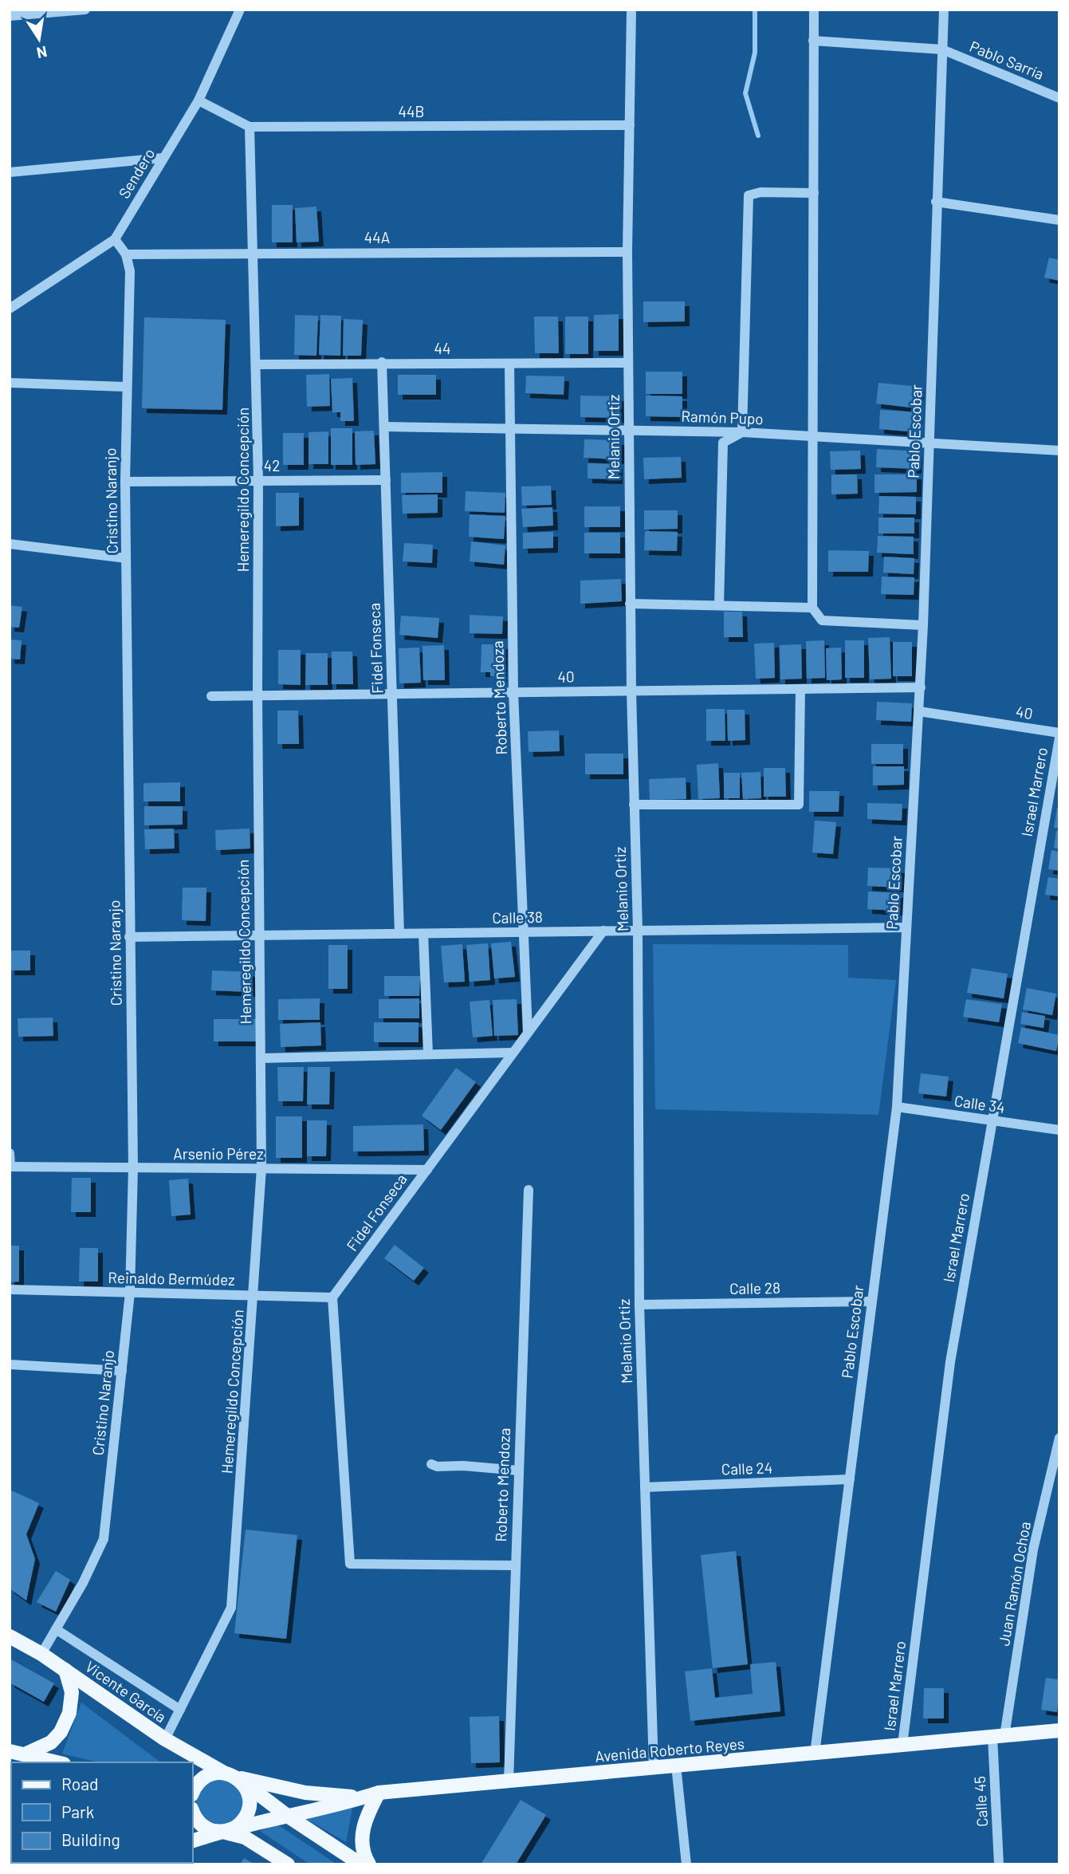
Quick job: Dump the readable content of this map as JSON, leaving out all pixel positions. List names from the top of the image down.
{
  "streets": {
    "main road": ["Vicente García", "Avenida Roberto Reyes"],
    "street": [
      "Pablo Sarría",
      "44B",
      "Sendero",
      "44A",
      "44",
      "Ramón Pupo",
      "Pablo Escobar",
      "Melanio Ortiz",
      "42",
      "Hemeregildo Concepción",
      "Cristino Naranjo",
      "Fidel Fonseca",
      "40",
      "Roberto Mendoza",
      "Israel Marrero",
      "Calle 38",
      "Calle 34",
      "Arsenio Pérez",
      "Reinaldo Bermúdez",
      "Calle 28",
      "Calle 24",
      "Juan Ramón Ochoa",
      "Calle 45"
    ]
  },
  "crossings": [
    ["Pablo Sarría", "Pablo Escobar"],
    ["44B", "Sendero"],
    ["44B", "Melanio Ortiz"],
    ["44B", "Hemeregildo Concepción"],
    ["Sendero", "Cristino Naranjo"],
    ["44A", "Melanio Ortiz"],
    ["44A", "Hemeregildo Concepción"],
    ["44A", "Cristino Naranjo"],
    ["44", "Melanio Ortiz"],
    ["44", "Hemeregildo Concepción"],
    ["44", "Fidel Fonseca"],
    ["44", "Roberto Mendoza"],
    ["Ramón Pupo", "Pablo Escobar"],
    ["Ramón Pupo", "Melanio Ortiz"],
    ["Ramón Pupo", "Fidel Fonseca"],
    ["Ramón Pupo", "Roberto Mendoza"],
    ["Pablo Escobar", "40"],
    ["Pablo Escobar", "Calle 38"],
    ["Pablo Escobar", "Calle 34"],
    ["Pablo Escobar", "Calle 28"],
    ["Pablo Escobar", "Calle 24"],
    ["Pablo Escobar", "Avenida Roberto Reyes"],
    ["Melanio Ortiz", "40"],
    ["Melanio Ortiz", "Calle 38"],
    ["Melanio Ortiz", "Calle 28"],
    ["Melanio Ortiz", "Calle 24"],
    ["Melanio Ortiz", "Avenida Roberto Reyes"],
    ["42", "Hemeregildo Concepción"],
    ["42", "Cristino Naranjo"],
    ["42", "Fidel Fonseca"],
    ["Hemeregildo Concepción", "40"],
    ["Hemeregildo Concepción", "Calle 38"],
    ["Hemeregildo Concepción", "Arsenio Pérez"],
    ["Hemeregildo Concepción", "Reinaldo Bermúdez"],
    ["Hemeregildo Concepción", "Vicente García"],
    ["Cristino Naranjo", "Calle 38"],
    ["Cristino Naranjo", "Arsenio Pérez"],
    ["Cristino Naranjo", "Reinaldo Bermúdez"],
    ["Cristino Naranjo", "Vicente García"],
    ["Fidel Fonseca", "40"],
    ["Fidel Fonseca", "Roberto Mendoza"],
    ["Fidel Fonseca", "Calle 38"],
    ["Fidel Fonseca", "Arsenio Pérez"],
    ["Fidel Fonseca", "Reinaldo Bermúdez"],
    ["40", "Roberto Mendoza"],
    ["Roberto Mendoza", "Calle 38"],
    ["Roberto Mendoza", "Avenida Roberto Reyes"],
    ["Israel Marrero", "Calle 34"],
    ["Israel Marrero", "Avenida Roberto Reyes"],
    ["Juan Ramón Ochoa", "Avenida Roberto Reyes"],
    ["Juan Ramón Ochoa", "Calle 45"],
    ["Avenida Roberto Reyes", "Calle 45"]
  ],
  "legend": ["Road", "Park", "Building"],
  "north": "bottom"
}
